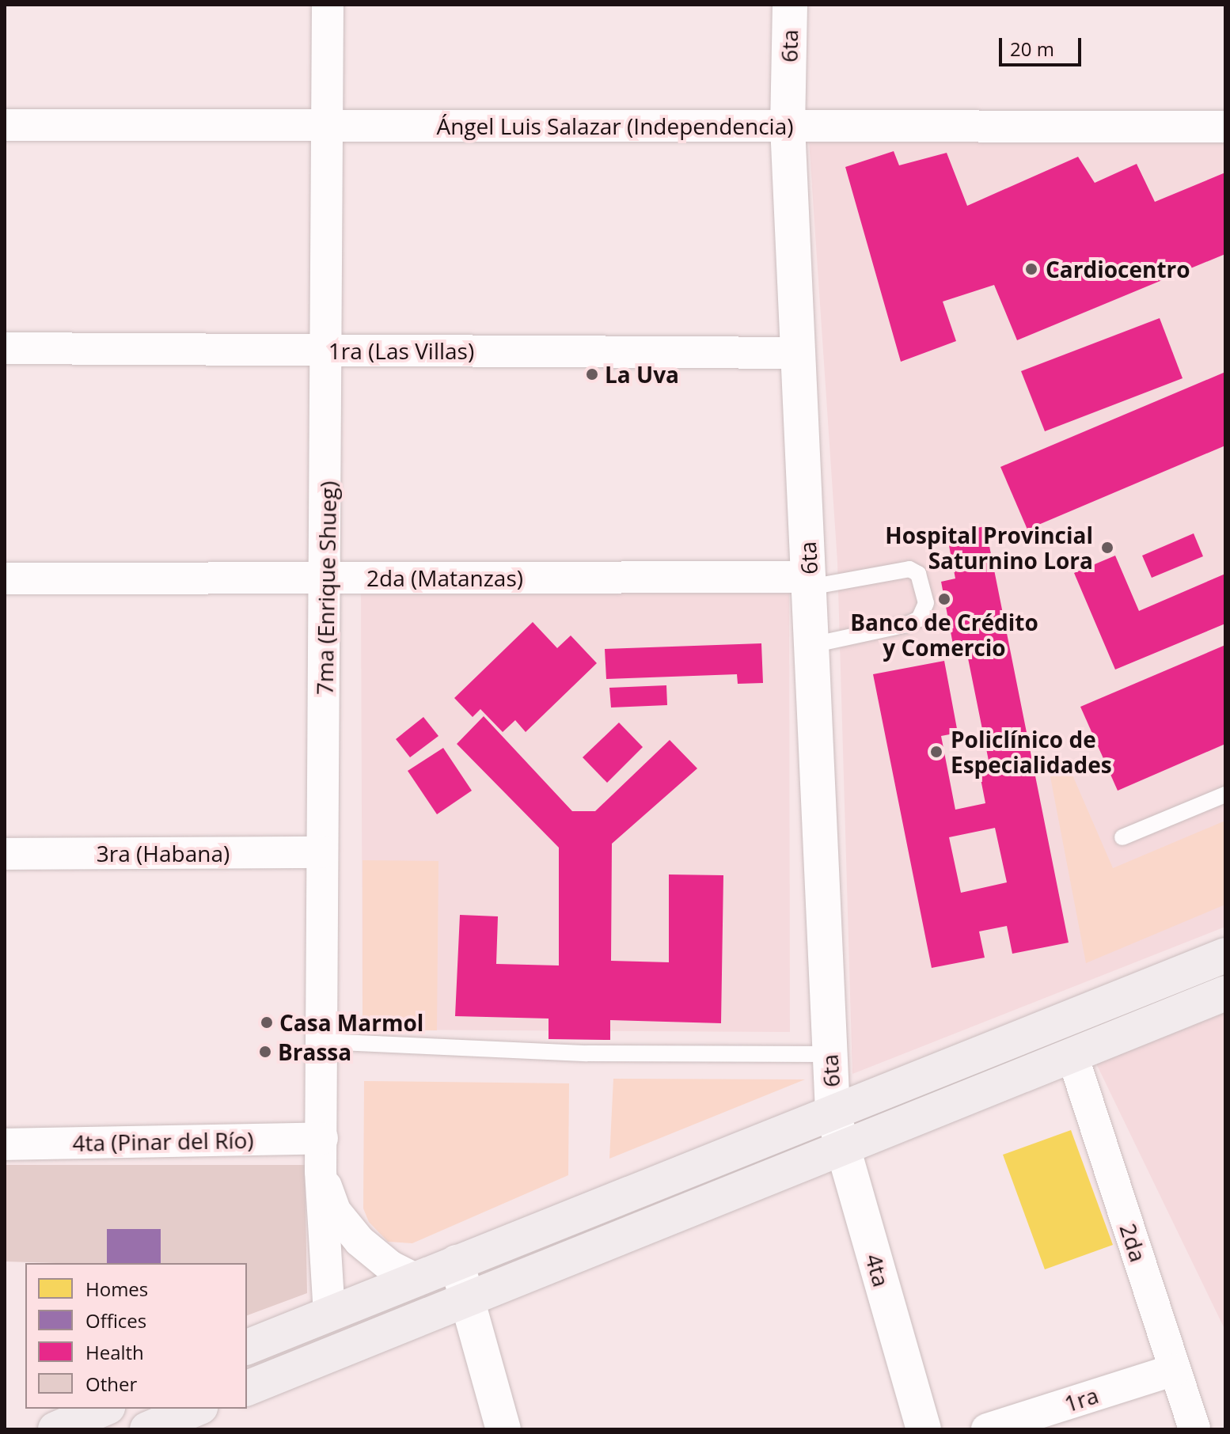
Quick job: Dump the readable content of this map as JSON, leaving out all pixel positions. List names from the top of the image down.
{
  "streets": {
    "street": [
      "6ta",
      "Ángel Luis Salazar (Independencia)",
      "1ra (Las Villas)",
      "2da (Matanzas)",
      "7ma (Enrique Shueg)",
      "3ra (Habana)",
      "4ta (Pinar del Río)",
      "2da",
      "4ta",
      "1ra"
    ]
  },
  "crossings": [
    ["6ta", "Ángel Luis Salazar (Independencia)"],
    ["6ta", "1ra (Las Villas)"],
    ["6ta", "2da (Matanzas)"],
    ["6ta", "4ta"],
    ["Ángel Luis Salazar (Independencia)", "7ma (Enrique Shueg)"],
    ["1ra (Las Villas)", "7ma (Enrique Shueg)"],
    ["2da (Matanzas)", "7ma (Enrique Shueg)"],
    ["7ma (Enrique Shueg)", "3ra (Habana)"],
    ["7ma (Enrique Shueg)", "4ta (Pinar del Río)"],
    ["2da", "1ra"]
  ],
  "places": [
    "Cardiocentro",
    "La Uva",
    "Hospital Provincial Saturnino Lora",
    "Banco de Crédito y Comercio",
    "Policlínico de Especialidades",
    "Casa Marmol",
    "Brassa"
  ],
  "legend": [
    "Homes",
    "Offices",
    "Health",
    "Other"
  ],
  "scale_bar": "20 m"
}
